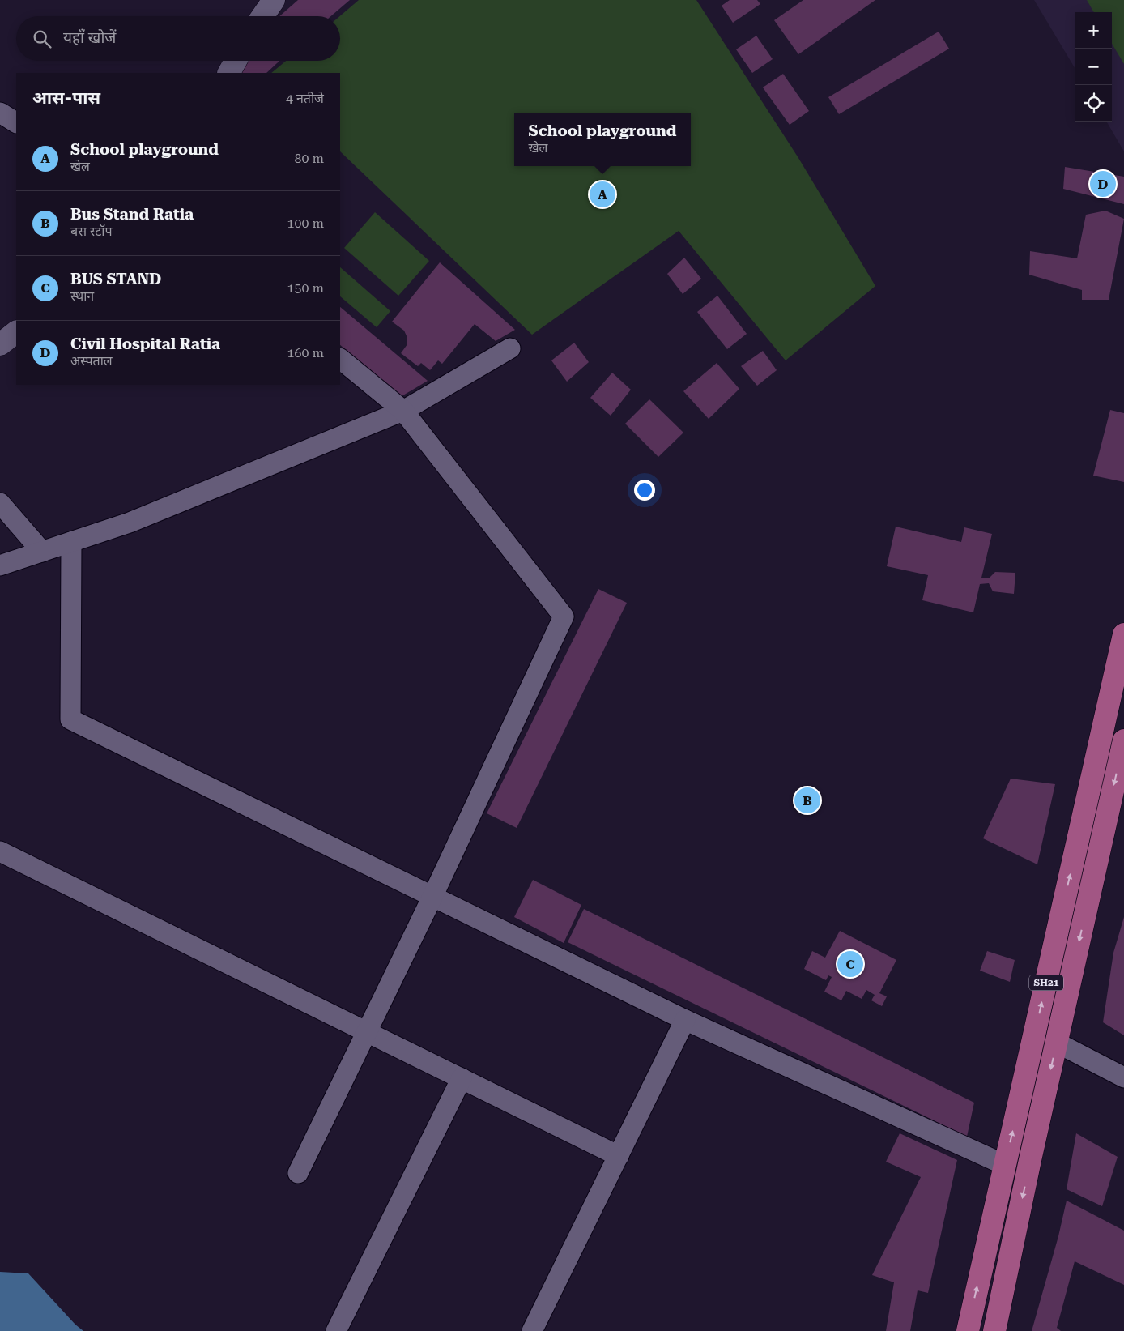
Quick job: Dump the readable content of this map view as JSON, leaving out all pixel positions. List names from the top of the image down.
{
  "streets": {
    "main road": ["SH21"]
  },
  "page": {
    "map_buttons": ["+", "−"],
    "search": "यहाँ खोजें",
    "heading": ["आस-पास", "4 नतीजे"],
    "popup": ["School playground", "खेल"],
    "list": [
      {
        "mark": "A",
        "name": "School playground",
        "note": "खेल",
        "value": "80 m"
      },
      {
        "mark": "B",
        "name": "Bus Stand Ratia",
        "note": "बस स्टॉप",
        "value": "100 m"
      },
      {
        "mark": "C",
        "name": "BUS STAND",
        "note": "स्थान",
        "value": "150 m"
      },
      {
        "mark": "D",
        "name": "Civil Hospital Ratia",
        "note": "अस्पताल",
        "value": "160 m"
      }
    ],
    "pins": [
      "D",
      "A",
      "B",
      "C"
    ]
  }
}
